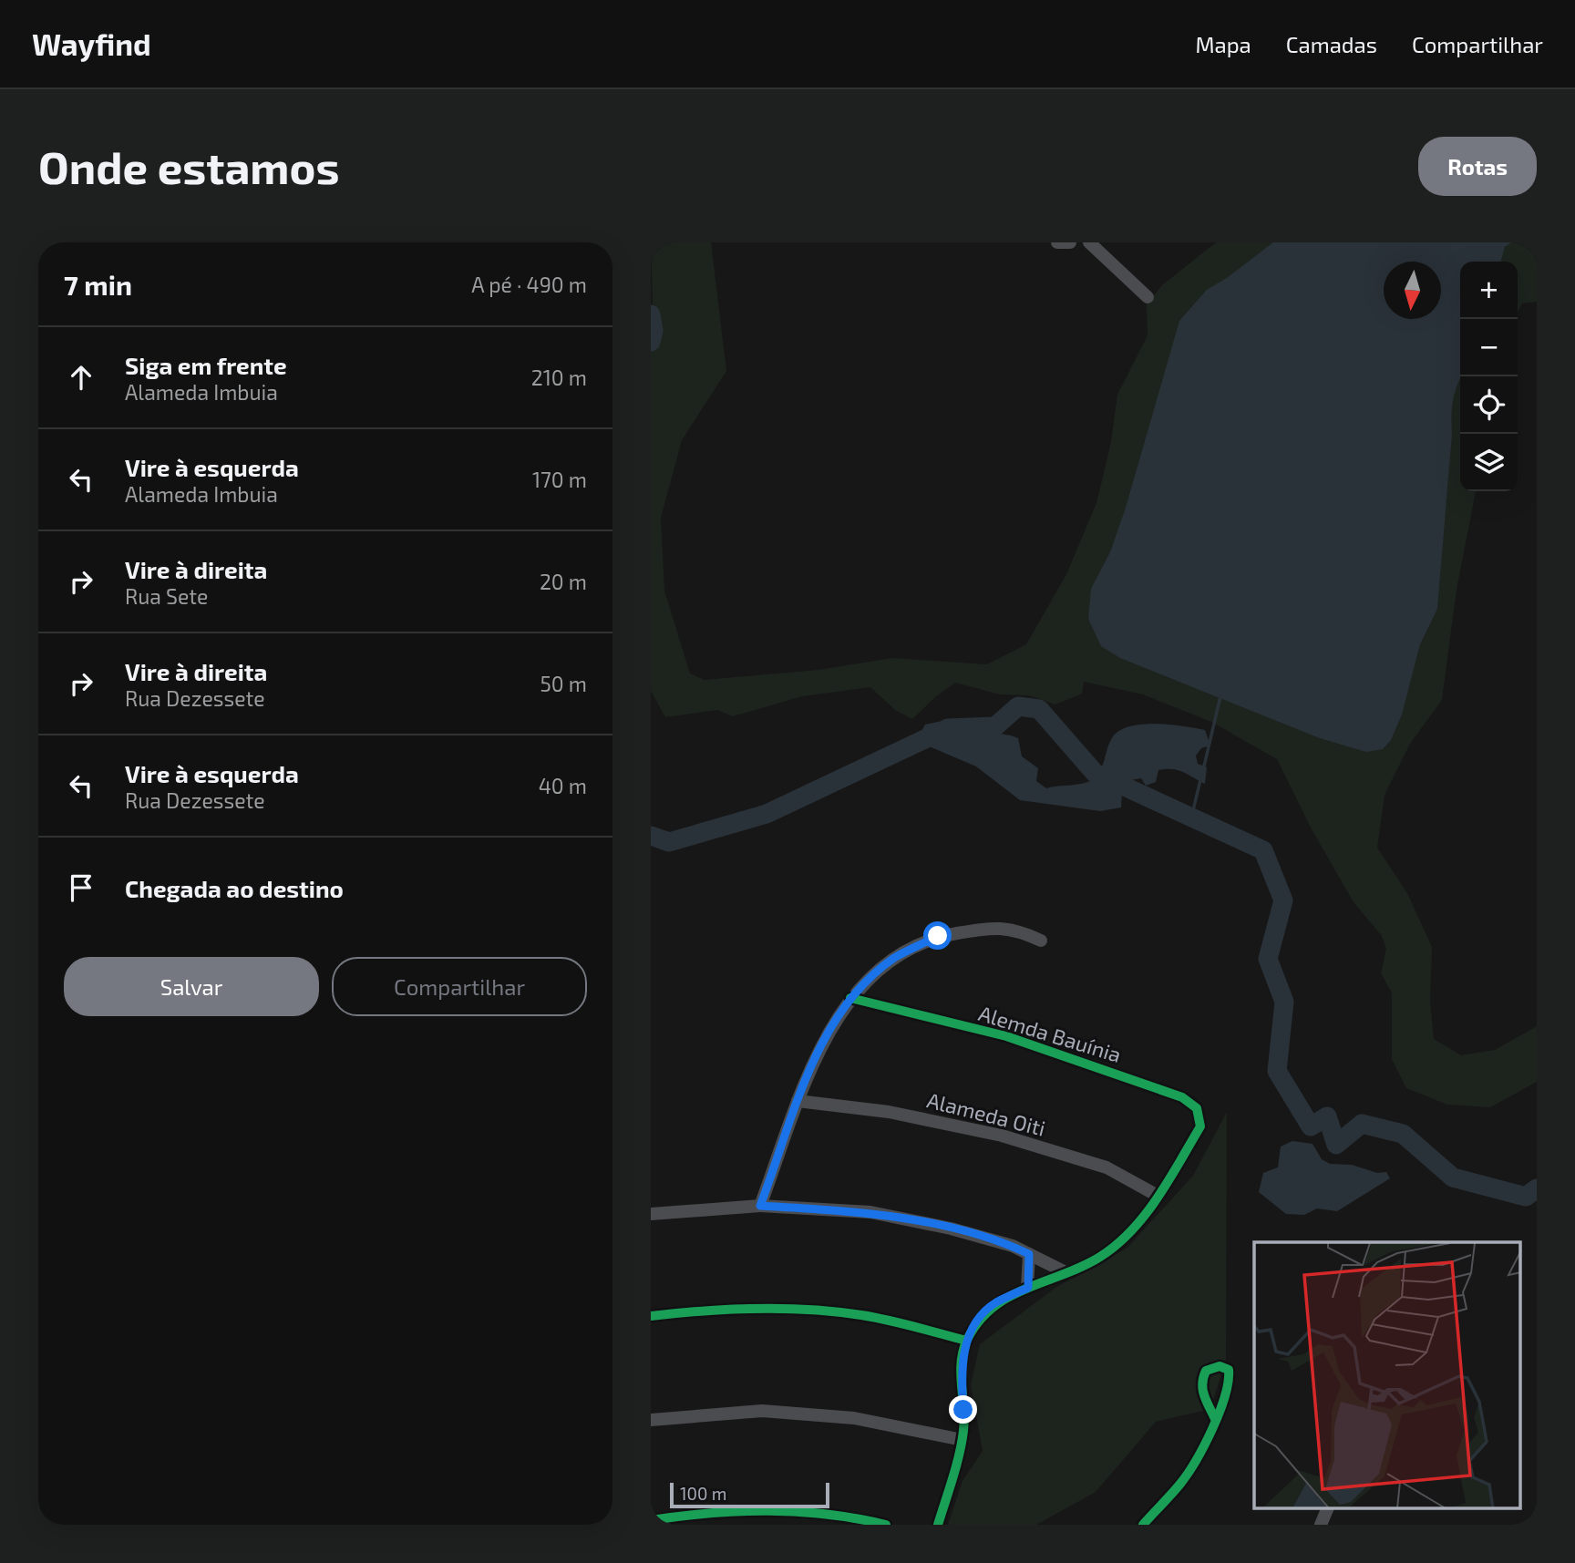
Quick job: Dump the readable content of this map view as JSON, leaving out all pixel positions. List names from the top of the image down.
{
  "streets": {
    "street": ["Alemda Bauínia", "Alameda Oiti"]
  },
  "crossings": [
    ["Alemda Bauínia", "Alameda Oiti"]
  ],
  "scale_bar": "100 m",
  "north": "bottom",
  "page": {
    "header": "Wayfind",
    "nav": ["Mapa", "Camadas", "Compartilhar"],
    "buttons": [
      "Rotas",
      ["Salvar", "Compartilhar"]
    ],
    "title": "Onde estamos",
    "heading": ["7 min", "A pé · 490 m"],
    "map_buttons": ["+", "−"],
    "list": [
      ["Siga em frente", "Alameda Imbuia", "210 m"],
      ["Vire à esquerda", "Alameda Imbuia", "170 m"],
      ["Vire à direita", "Rua Sete", "20 m"],
      ["Vire à direita", "Rua Dezessete", "50 m"],
      ["Vire à esquerda", "Rua Dezessete", "40 m"],
      "Chegada ao destino"
    ],
    "scale": "100 m"
  }
}
